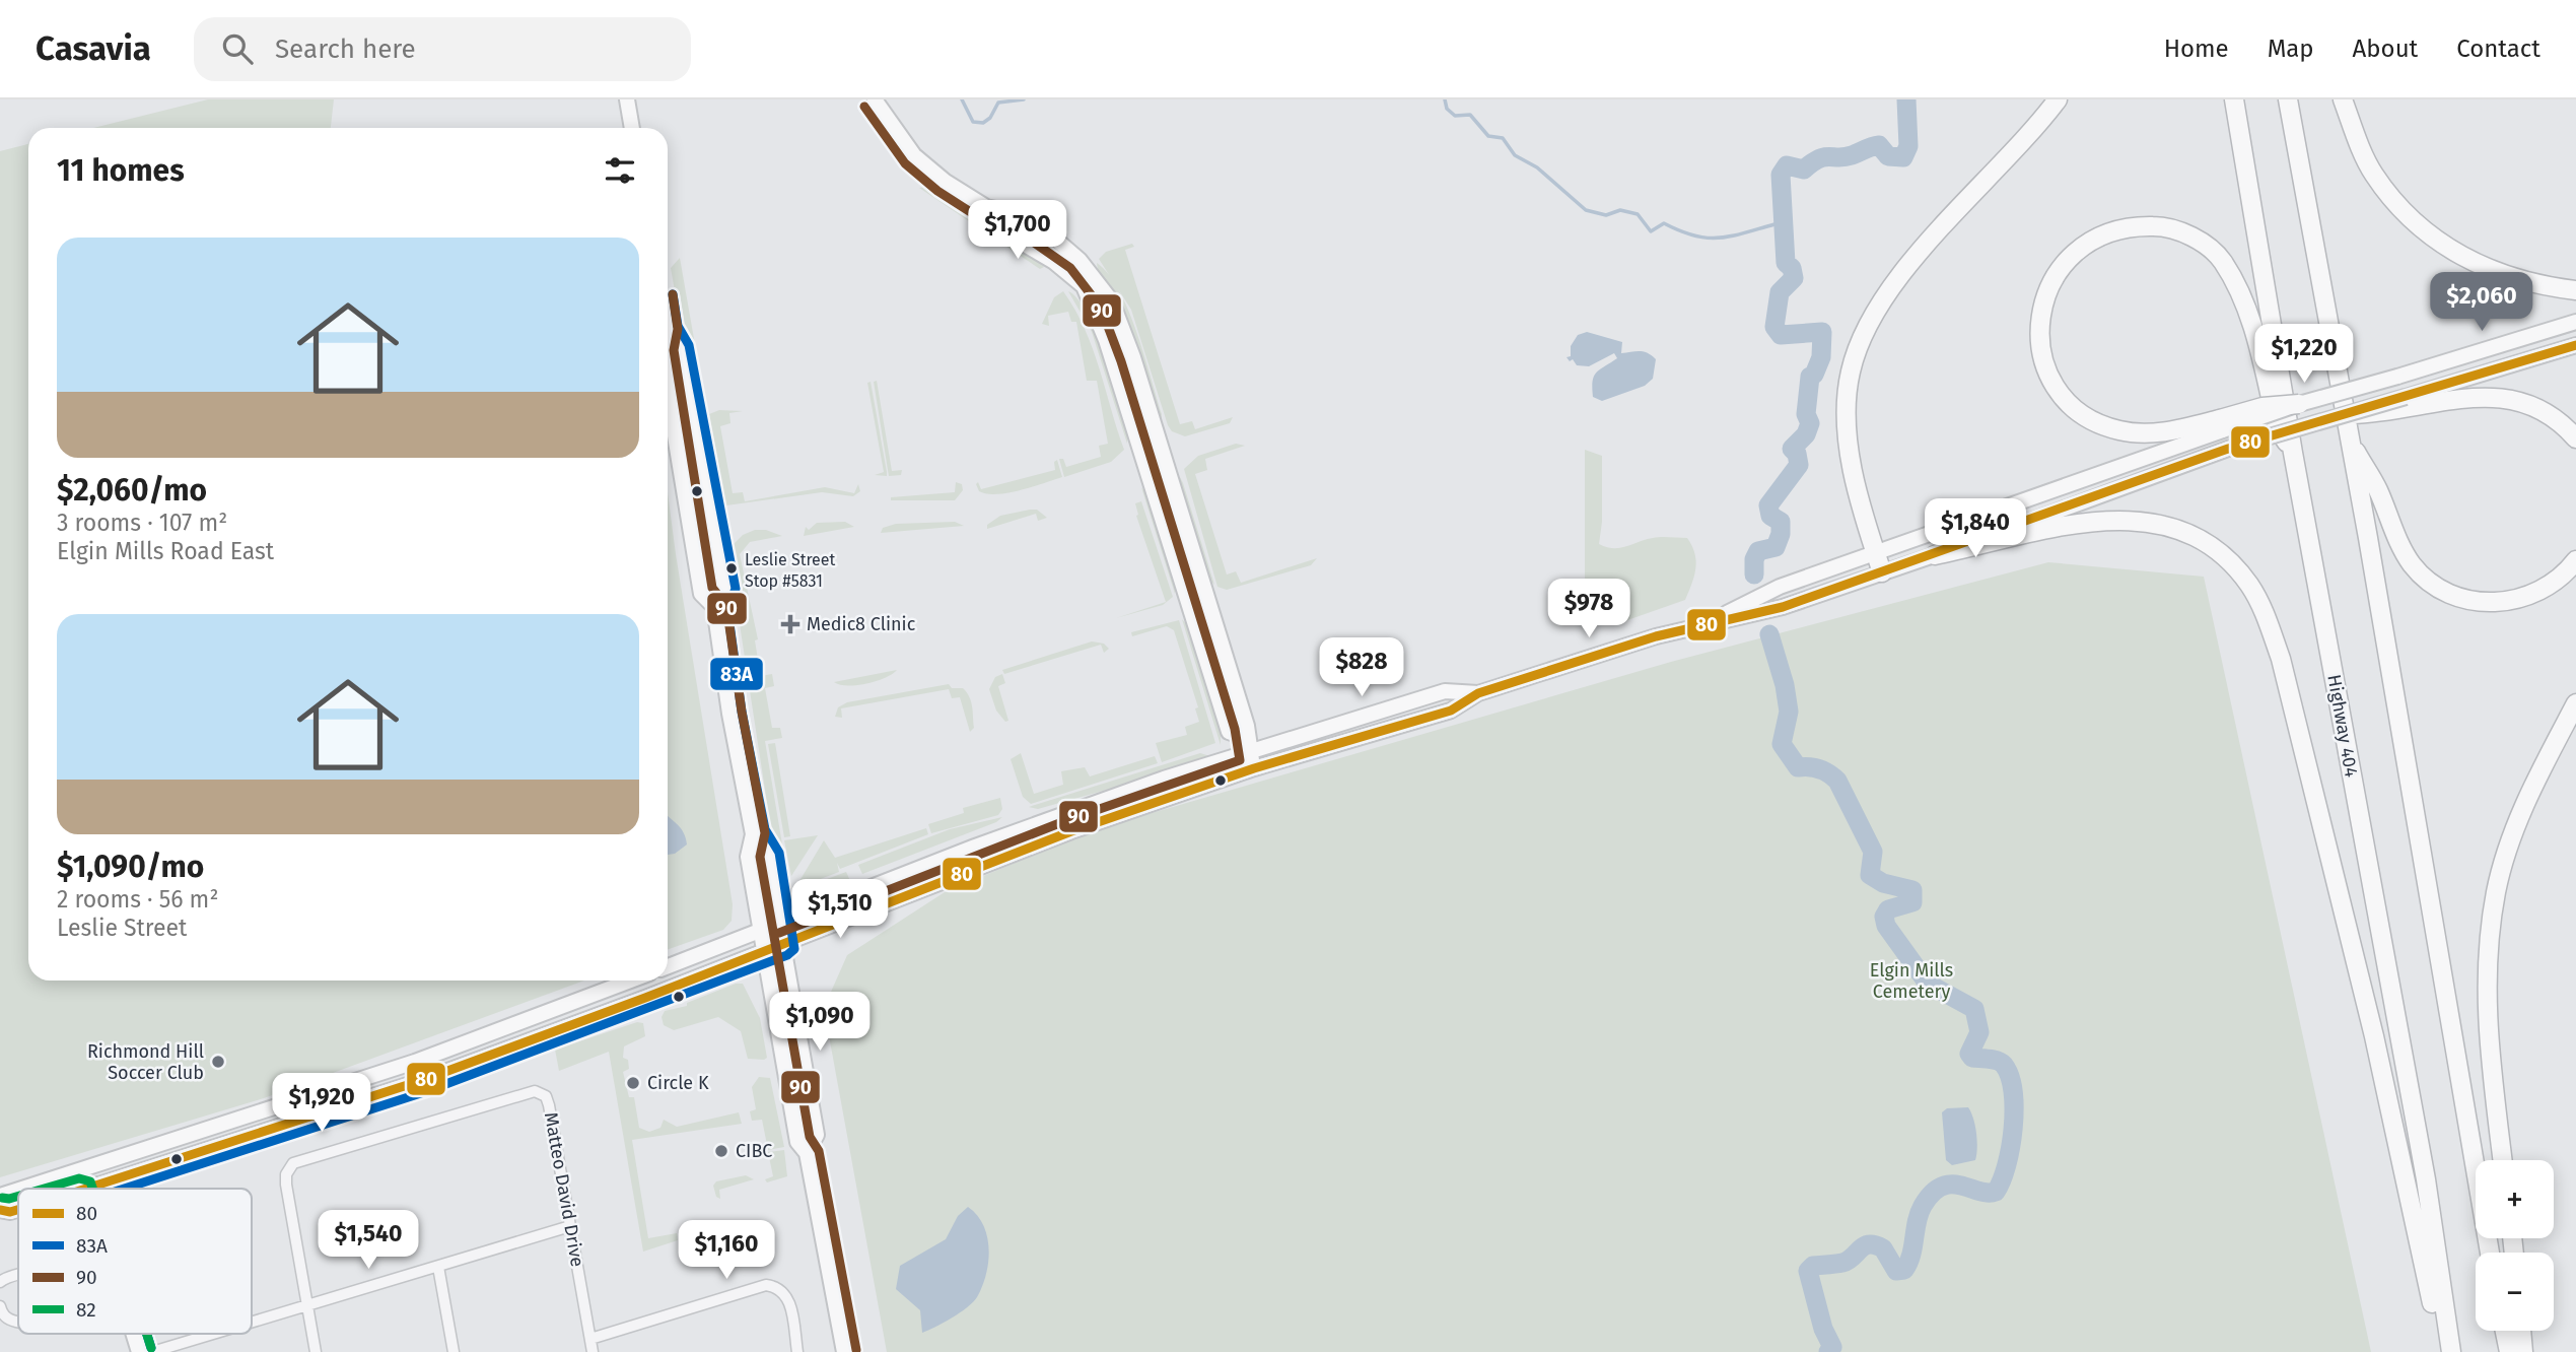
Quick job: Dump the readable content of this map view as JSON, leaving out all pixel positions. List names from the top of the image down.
{
  "streets": {
    "highway": ["Highway 404"],
    "street": ["Matteo David Drive"]
  },
  "parks": ["Elgin Mills Cemetery"],
  "places": {
    "other": [
      "Leslie Street Stop #5831",
      "Richmond Hill Soccer Club",
      "Circle K",
      "CIBC"
    ],
    "health": ["Medic8 Clinic"]
  },
  "lines": [
    "transit line 90",
    "transit line 83A",
    "transit line 80",
    "transit line 82"
  ],
  "legend": [
    "80",
    "83A",
    "90",
    "82"
  ],
  "page": {
    "header": "Casavia",
    "search": "Search here",
    "nav": [
      "Home",
      "Map",
      "About",
      "Contact"
    ],
    "heading": "11 homes",
    "price": [
      "$1,700",
      "$2,060",
      "$1,220",
      "$1,840",
      "$978",
      "$828",
      "$1,510",
      "$1,090",
      "$1,920",
      "$1,540",
      "$1,160"
    ],
    "list": [
      {
        "name": "$2,060/mo",
        "note": "3 rooms · 107 m² · Elgin Mills Road East"
      },
      {
        "name": "$1,090/mo",
        "note": "2 rooms · 56 m² · Leslie Street"
      }
    ],
    "map_buttons": ["+", "−"]
  }
}
